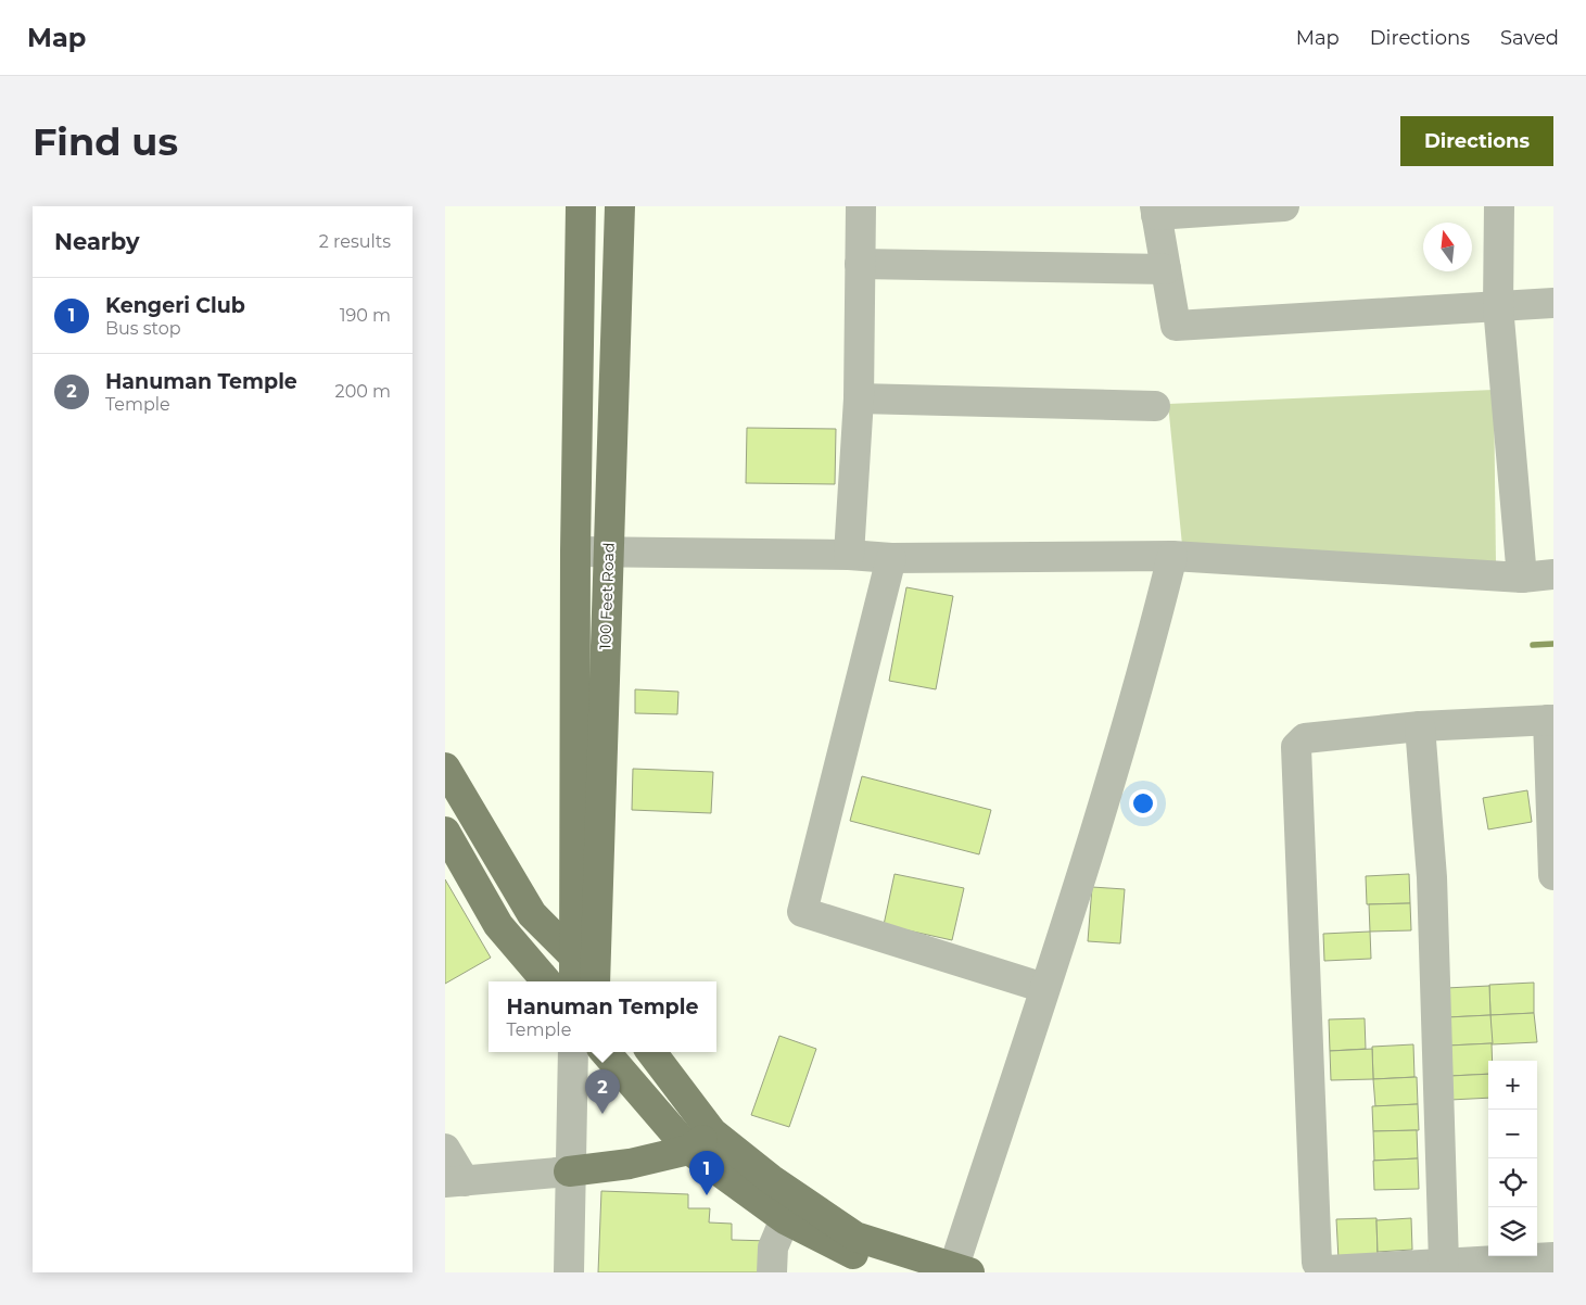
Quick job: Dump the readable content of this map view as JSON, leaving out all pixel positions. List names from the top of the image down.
{
  "streets": {
    "main road": ["100 Feet Road"]
  },
  "north": "top",
  "page": {
    "header": "Map",
    "nav": ["Map", "Directions", "Saved"],
    "buttons": "Directions",
    "title": "Find us",
    "heading": ["Nearby", "2 results"],
    "list": [
      {
        "mark": "1",
        "name": "Kengeri Club",
        "note": "Bus stop",
        "value": "190 m"
      },
      {
        "mark": "2",
        "name": "Hanuman Temple",
        "note": "Temple",
        "value": "200 m"
      }
    ],
    "popup": ["Hanuman Temple", "Temple"],
    "map_buttons": ["+", "−"],
    "pins": ["2", "1"]
  }
}
